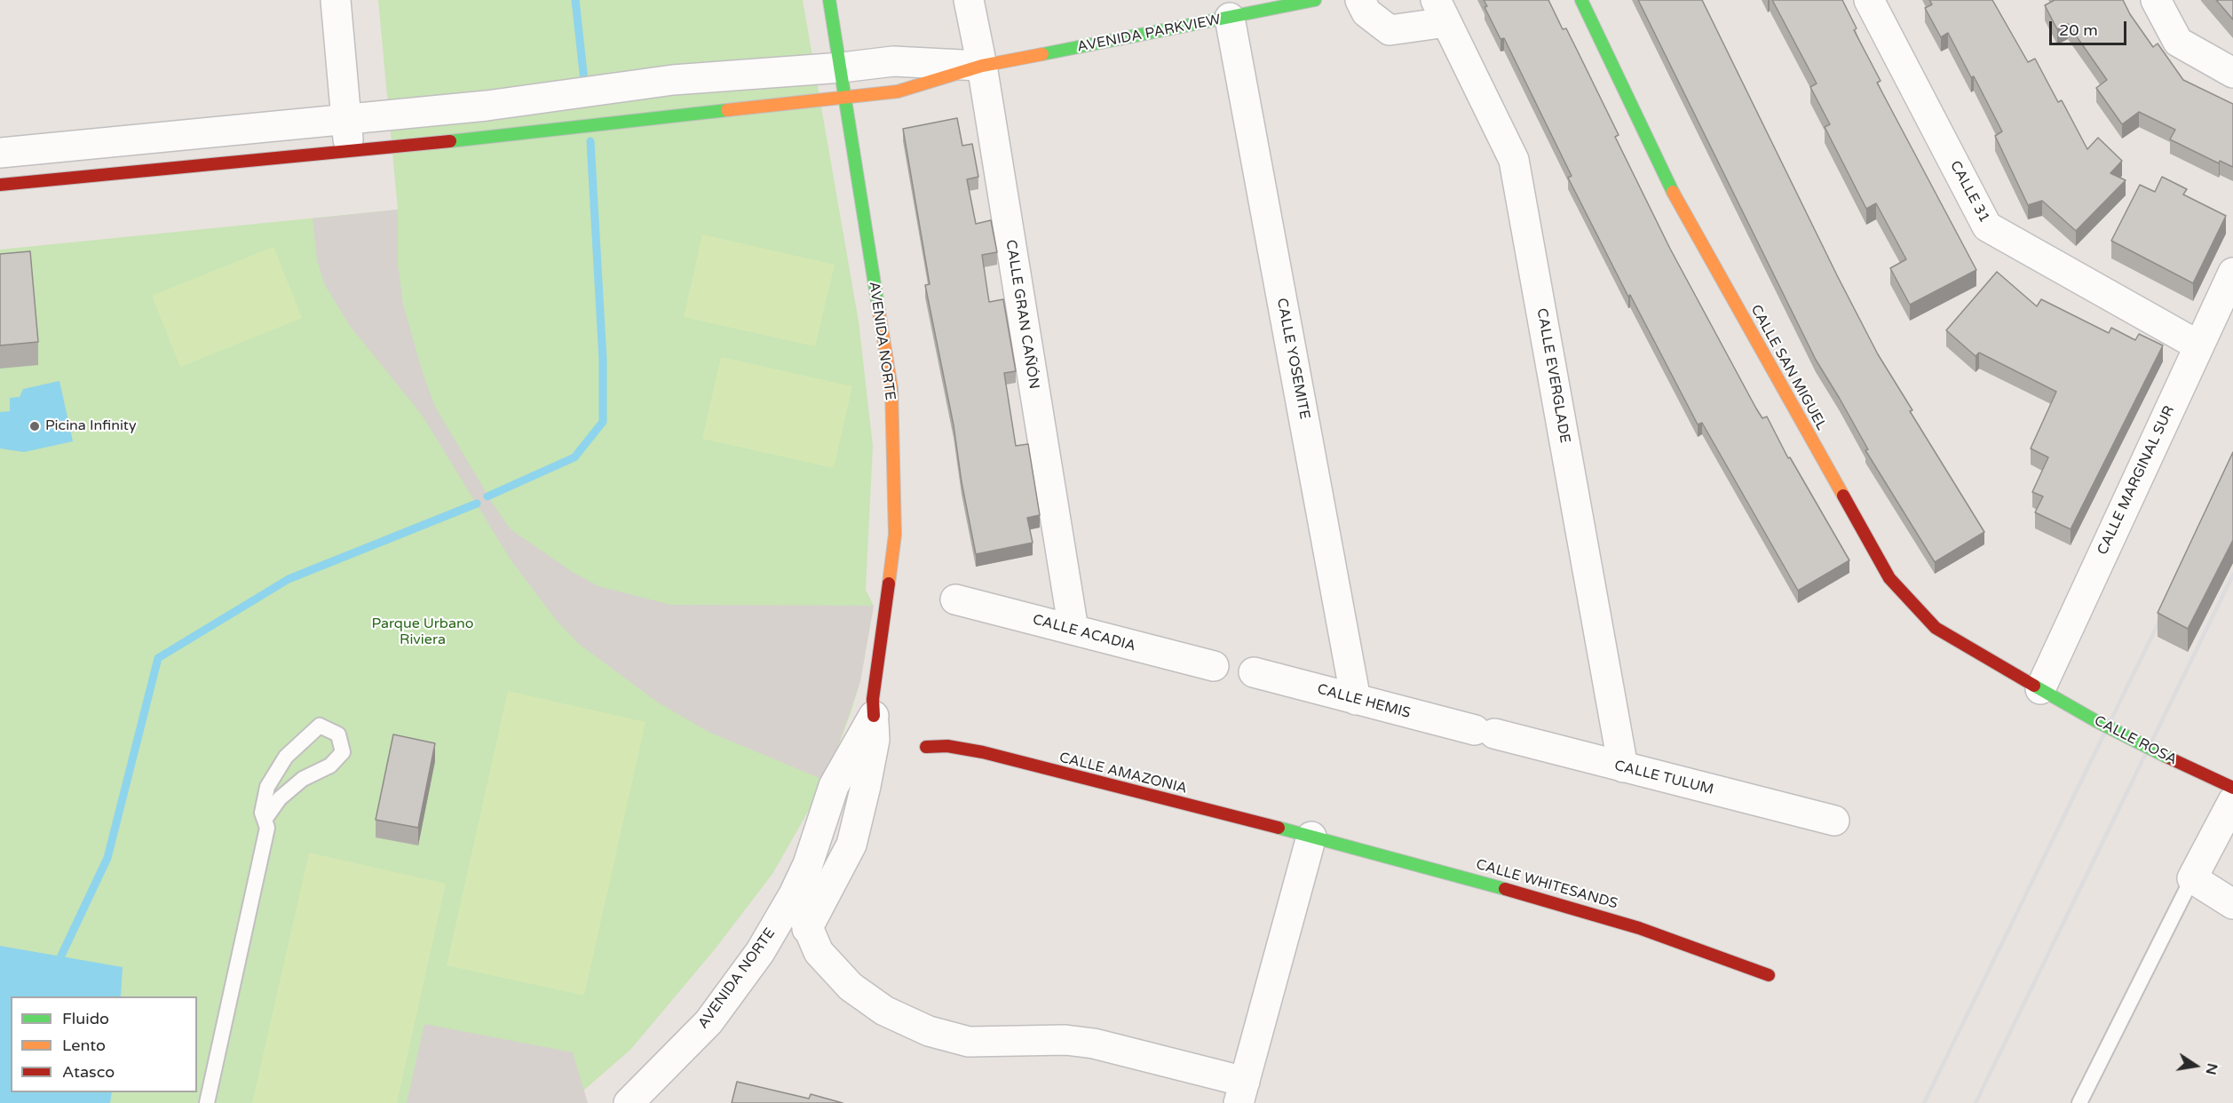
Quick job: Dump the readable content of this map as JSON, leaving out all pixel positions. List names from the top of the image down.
{
  "streets": {
    "street": [
      "AVENIDA PARKVIEW",
      "CALLE 31",
      "CALLE GRAN CAÑÓN",
      "AVENIDA NORTE",
      "CALLE YOSEMITE",
      "CALLE SAN MIGUEL",
      "CALLE EVERGLADE",
      "CALLE MARGINAL SUR",
      "CALLE ACADIA",
      "CALLE HEMIS",
      "CALLE ROSA",
      "CALLE AMAZONIA",
      "CALLE TULUM",
      "CALLE WHITESANDS"
    ]
  },
  "crossings": [
    ["AVENIDA PARKVIEW", "CALLE GRAN CAÑÓN"],
    ["AVENIDA PARKVIEW", "AVENIDA NORTE"],
    ["AVENIDA PARKVIEW", "CALLE YOSEMITE"],
    ["CALLE 31", "CALLE MARGINAL SUR"],
    ["CALLE GRAN CAÑÓN", "CALLE ACADIA"],
    ["CALLE YOSEMITE", "CALLE HEMIS"],
    ["CALLE SAN MIGUEL", "CALLE MARGINAL SUR"],
    ["CALLE SAN MIGUEL", "CALLE ROSA"],
    ["CALLE EVERGLADE", "CALLE TULUM"],
    ["CALLE MARGINAL SUR", "CALLE ROSA"],
    ["CALLE HEMIS", "CALLE TULUM"],
    ["CALLE AMAZONIA", "CALLE WHITESANDS"]
  ],
  "parks": ["Parque Urbano Riviera"],
  "places": ["Picina Infinity"],
  "legend": ["Fluido", "Lento", "Atasco"],
  "scale_bar": "20 m",
  "north": "right"
}
